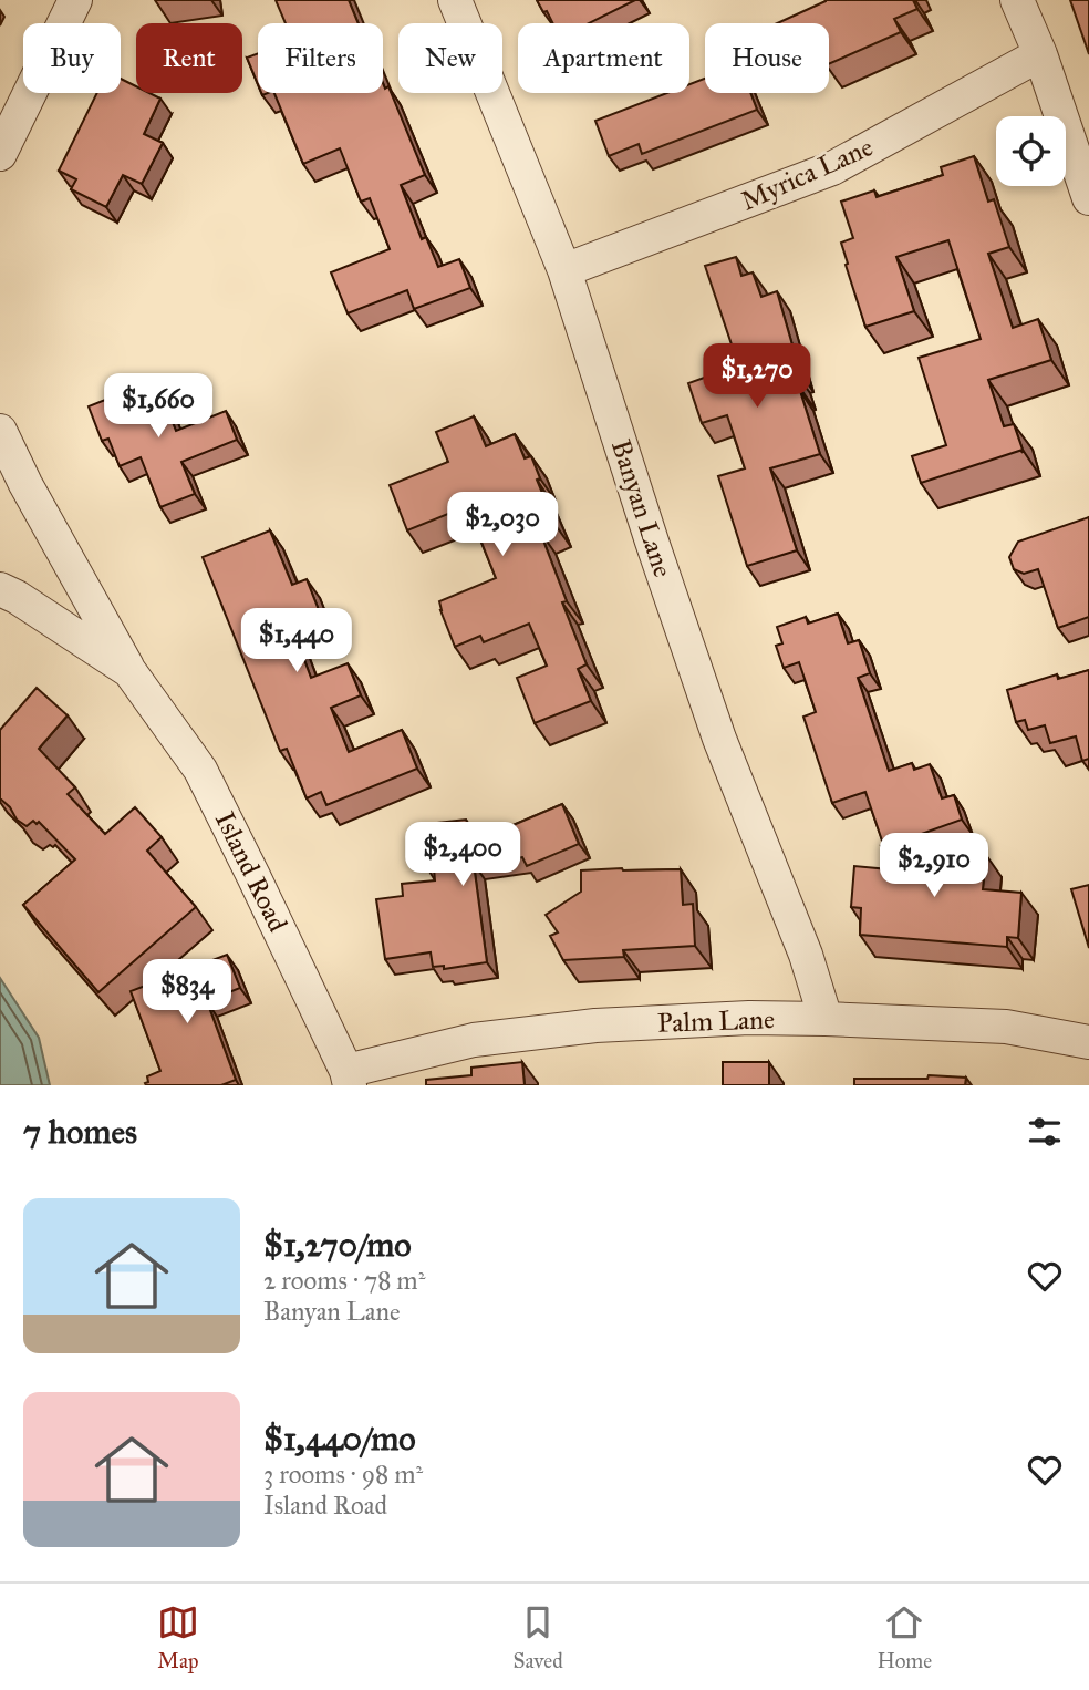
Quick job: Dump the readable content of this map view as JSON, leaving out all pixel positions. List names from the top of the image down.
{
  "streets": {
    "street": [
      "Myrica Lane",
      "Banyan Lane",
      "Island Road",
      "Palm Lane"
    ]
  },
  "crossings": [
    ["Myrica Lane", "Banyan Lane"],
    ["Banyan Lane", "Palm Lane"],
    ["Island Road", "Palm Lane"]
  ],
  "page": {
    "chip": [
      "Buy",
      "Rent",
      "Filters",
      "New",
      "Apartment",
      "House"
    ],
    "price": [
      "$1,270",
      "$1,660",
      "$2,030",
      "$1,440",
      "$2,400",
      "$2,910",
      "$834"
    ],
    "heading": "7 homes",
    "list": [
      {
        "name": "$1,270/mo",
        "note": "2 rooms · 78 m² · Banyan Lane"
      },
      {
        "name": "$1,440/mo",
        "note": "3 rooms · 98 m² · Island Road"
      }
    ],
    "tabs": ["Map", "Saved", "Home"]
  }
}
